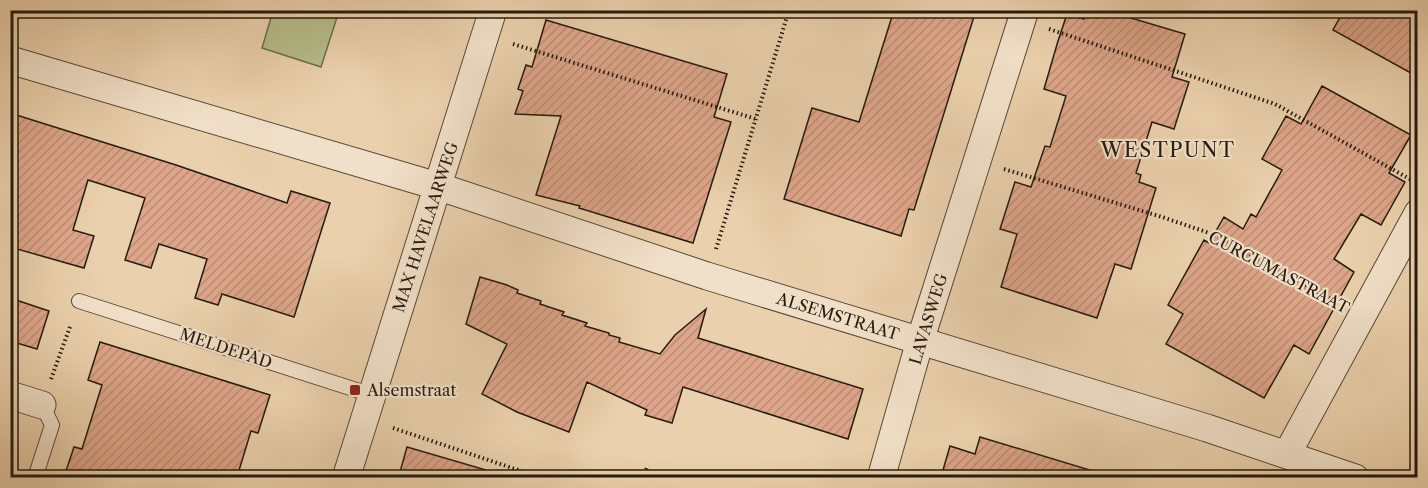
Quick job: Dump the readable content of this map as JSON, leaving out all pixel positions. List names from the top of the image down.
{
  "streets": {
    "street": [
      "MAX HAVELAARWEG",
      "CURCUMASTRAAT",
      "ALSEMSTRAAT",
      "LAVASWEG"
    ],
    "lane": ["MELDEPAD"]
  },
  "crossings": [
    ["MAX HAVELAARWEG", "ALSEMSTRAAT"],
    ["MAX HAVELAARWEG", "MELDEPAD"],
    ["CURCUMASTRAAT", "ALSEMSTRAAT"],
    ["CURCUMASTRAAT", "LAVASWEG"],
    ["ALSEMSTRAAT", "LAVASWEG"]
  ],
  "districts": ["WESTPUNT"],
  "places": {
    "transit": ["Alsemstraat"]
  }
}
